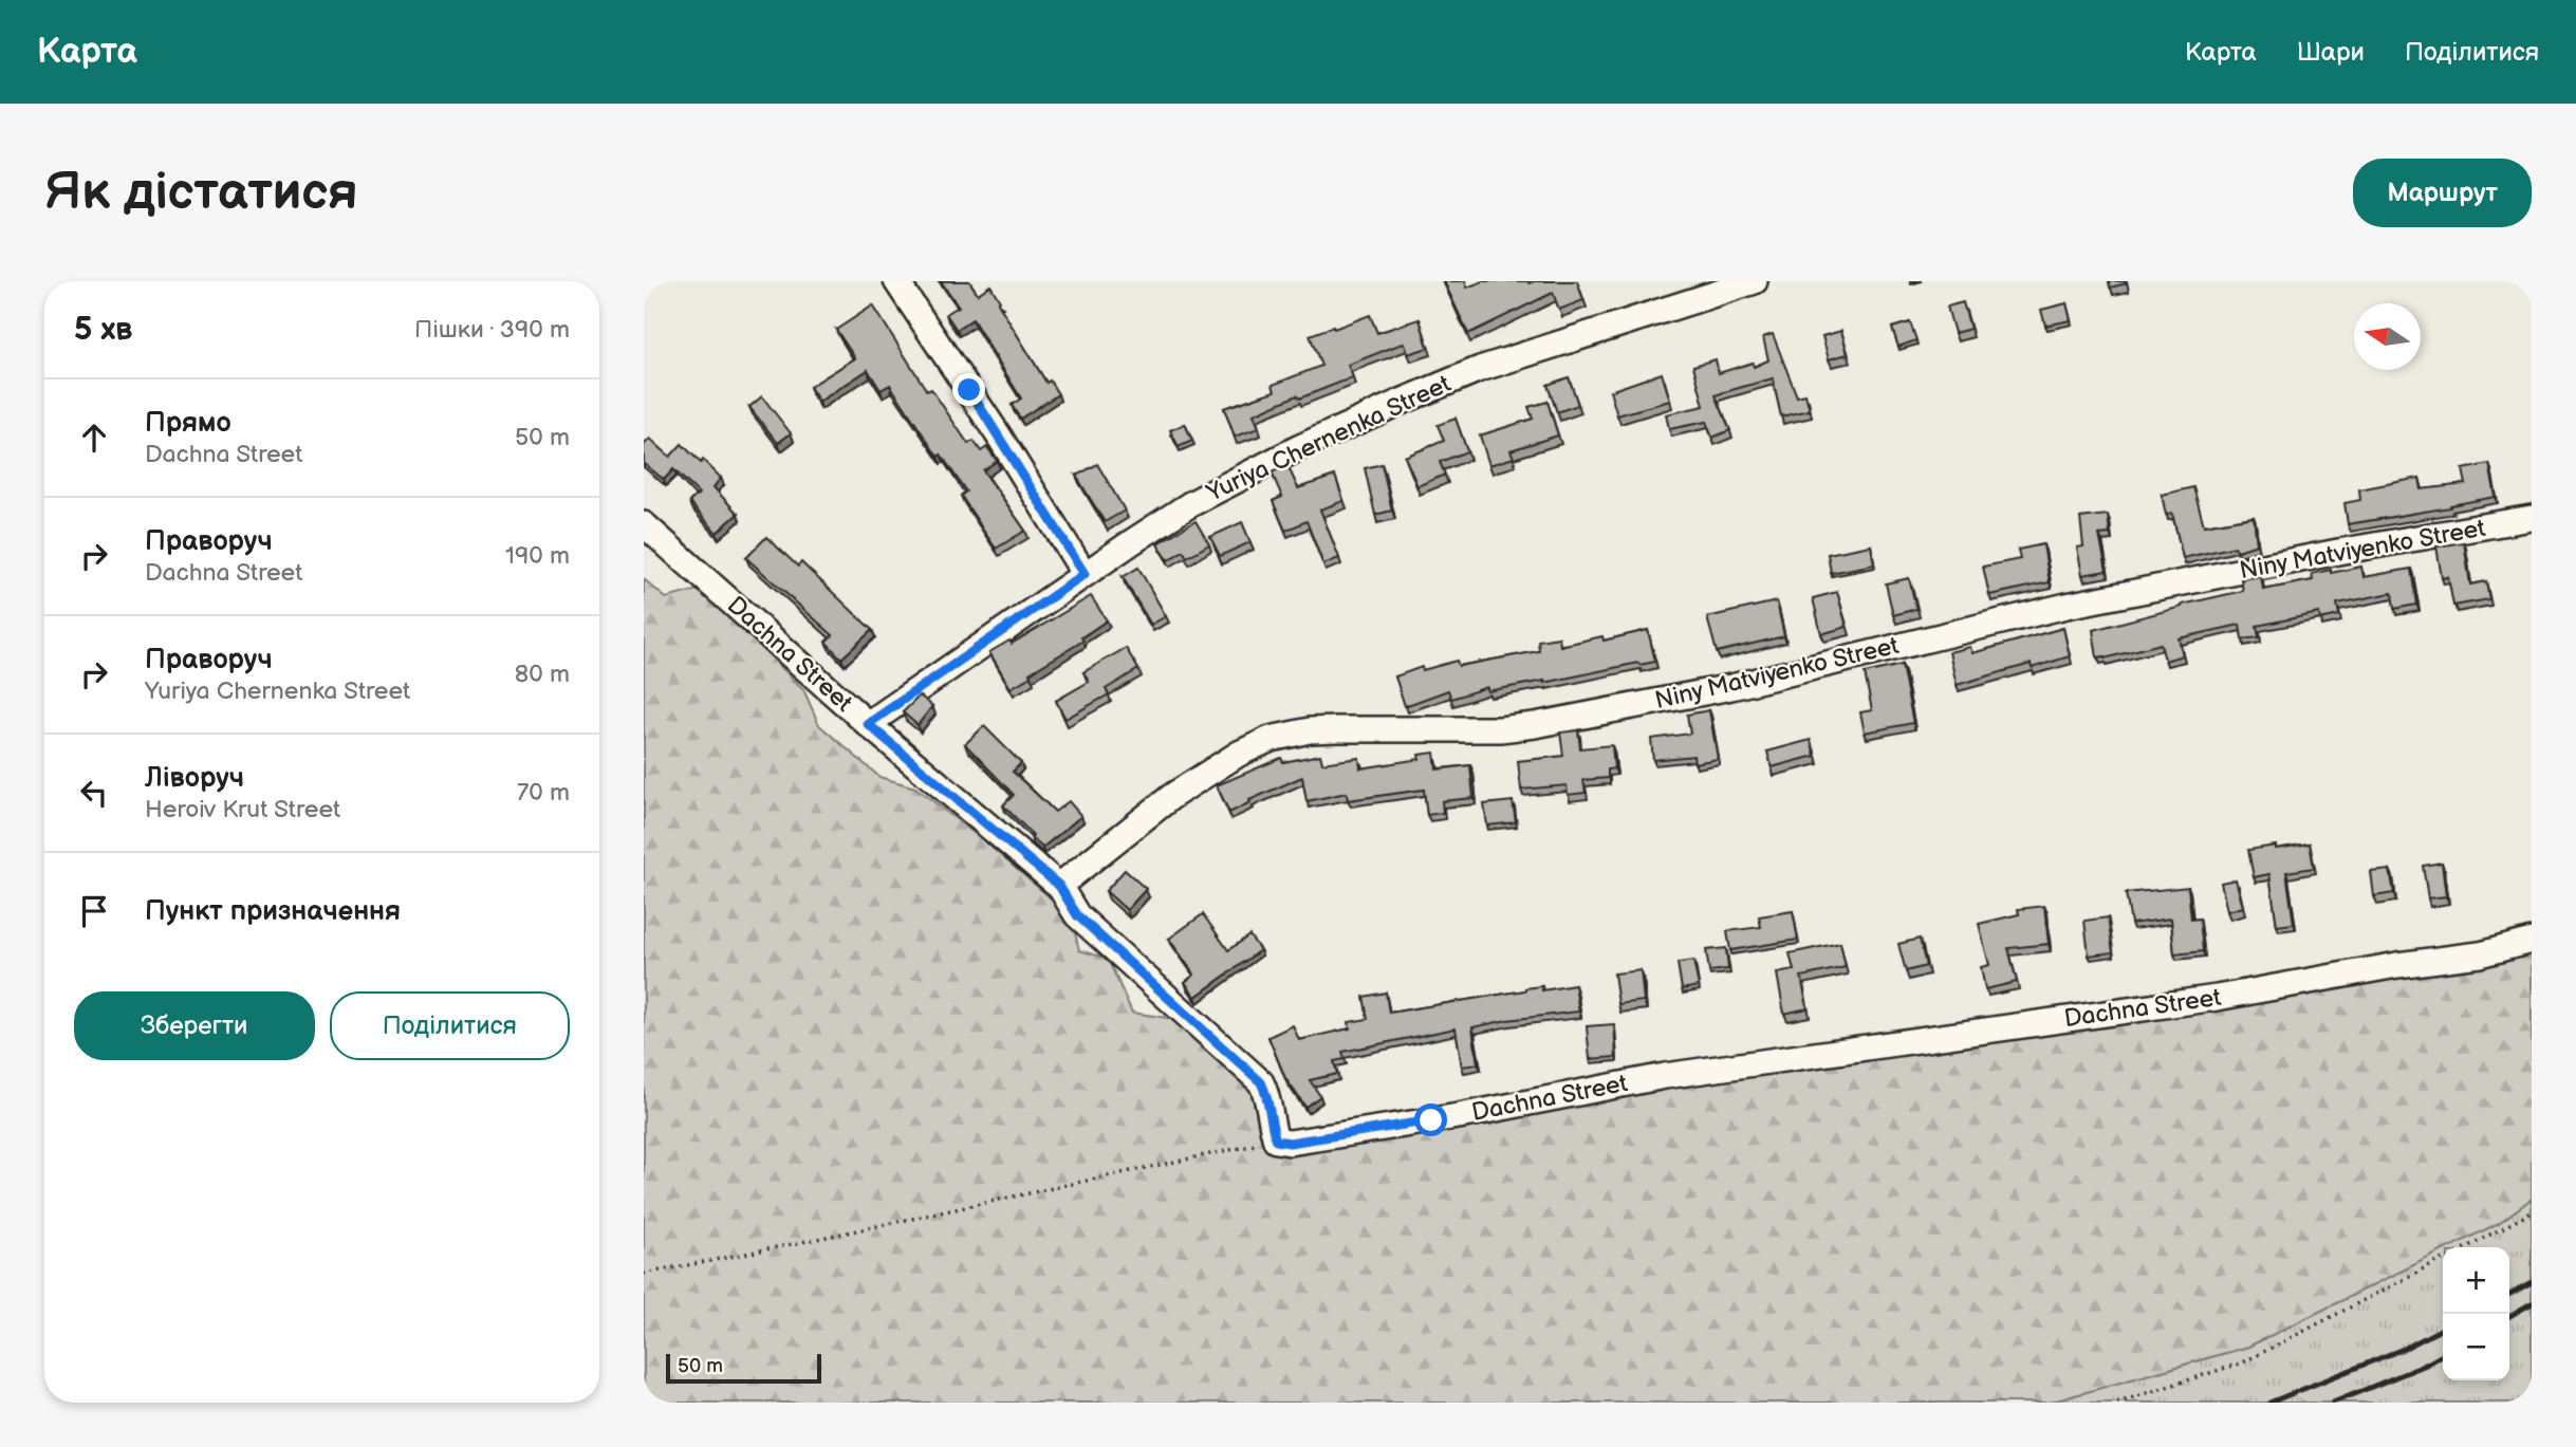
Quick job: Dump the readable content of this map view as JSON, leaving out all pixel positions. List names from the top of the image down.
{
  "streets": {
    "street": ["Yuriya Chernenka Street", "Niny Matviyenko Street", "Dachna Street"]
  },
  "crossings": [
    ["Yuriya Chernenka Street", "Dachna Street"],
    ["Niny Matviyenko Street", "Dachna Street"]
  ],
  "scale_bar": "50 m",
  "north": "left",
  "page": {
    "header": "Карта",
    "nav": ["Карта", "Шари", "Поділитися"],
    "buttons": [
      "Маршрут",
      ["Зберегти", "Поділитися"]
    ],
    "title": "Як дістатися",
    "heading": ["5 хв", "Пішки · 390 m"],
    "list": [
      ["Прямо", "Dachna Street", "50 m"],
      ["Праворуч", "Dachna Street", "190 m"],
      ["Праворуч", "Yuriya Chernenka Street", "80 m"],
      ["Ліворуч", "Heroiv Krut Street", "70 m"],
      "Пункт призначення"
    ],
    "map_buttons": ["+", "−"],
    "scale": "50 m"
  }
}
